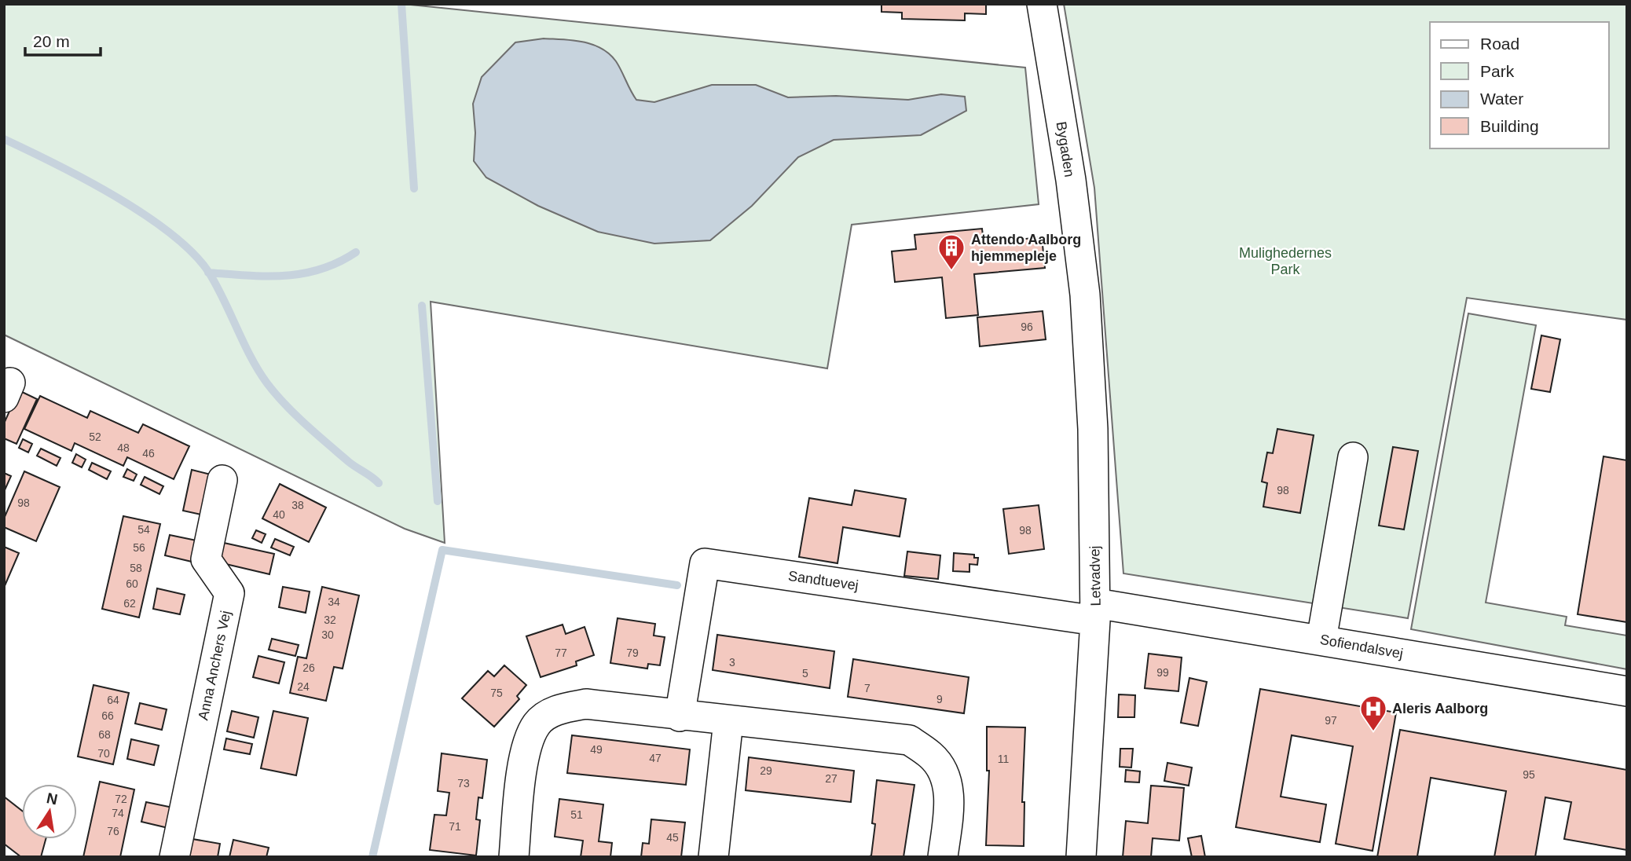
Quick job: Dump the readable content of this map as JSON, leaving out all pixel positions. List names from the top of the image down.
{
  "streets": {
    "street": [
      "Bygaden",
      "Letvadvej",
      "Sandtuevej",
      "Sofiendalsvej",
      "Anna Anchers Vej"
    ]
  },
  "crossings": [
    ["Bygaden", "Letvadvej"],
    ["Letvadvej", "Sandtuevej"],
    ["Letvadvej", "Sofiendalsvej"],
    ["Sandtuevej", "Sofiendalsvej"]
  ],
  "parks": ["Mulighedernes Park"],
  "places": {
    "building": ["Attendo Aalborg hjemmepleje"],
    "hospital": ["Aleris Aalborg"]
  },
  "house_numbers": [
    "96",
    "52",
    "48",
    "46",
    "98",
    "98",
    "38",
    "40",
    "54",
    "98",
    "56",
    "58",
    "60",
    "34",
    "62",
    "32",
    "30",
    "77",
    "79",
    "3",
    "26",
    "99",
    "5",
    "24",
    "7",
    "75",
    "9",
    "64",
    "66",
    "97",
    "68",
    "49",
    "70",
    "47",
    "11",
    "29",
    "95",
    "27",
    "73",
    "72",
    "74",
    "51",
    "71",
    "76",
    "45"
  ],
  "legend": [
    "Road",
    "Park",
    "Water",
    "Building"
  ],
  "scale_bar": "20 m",
  "north": "top"
}
